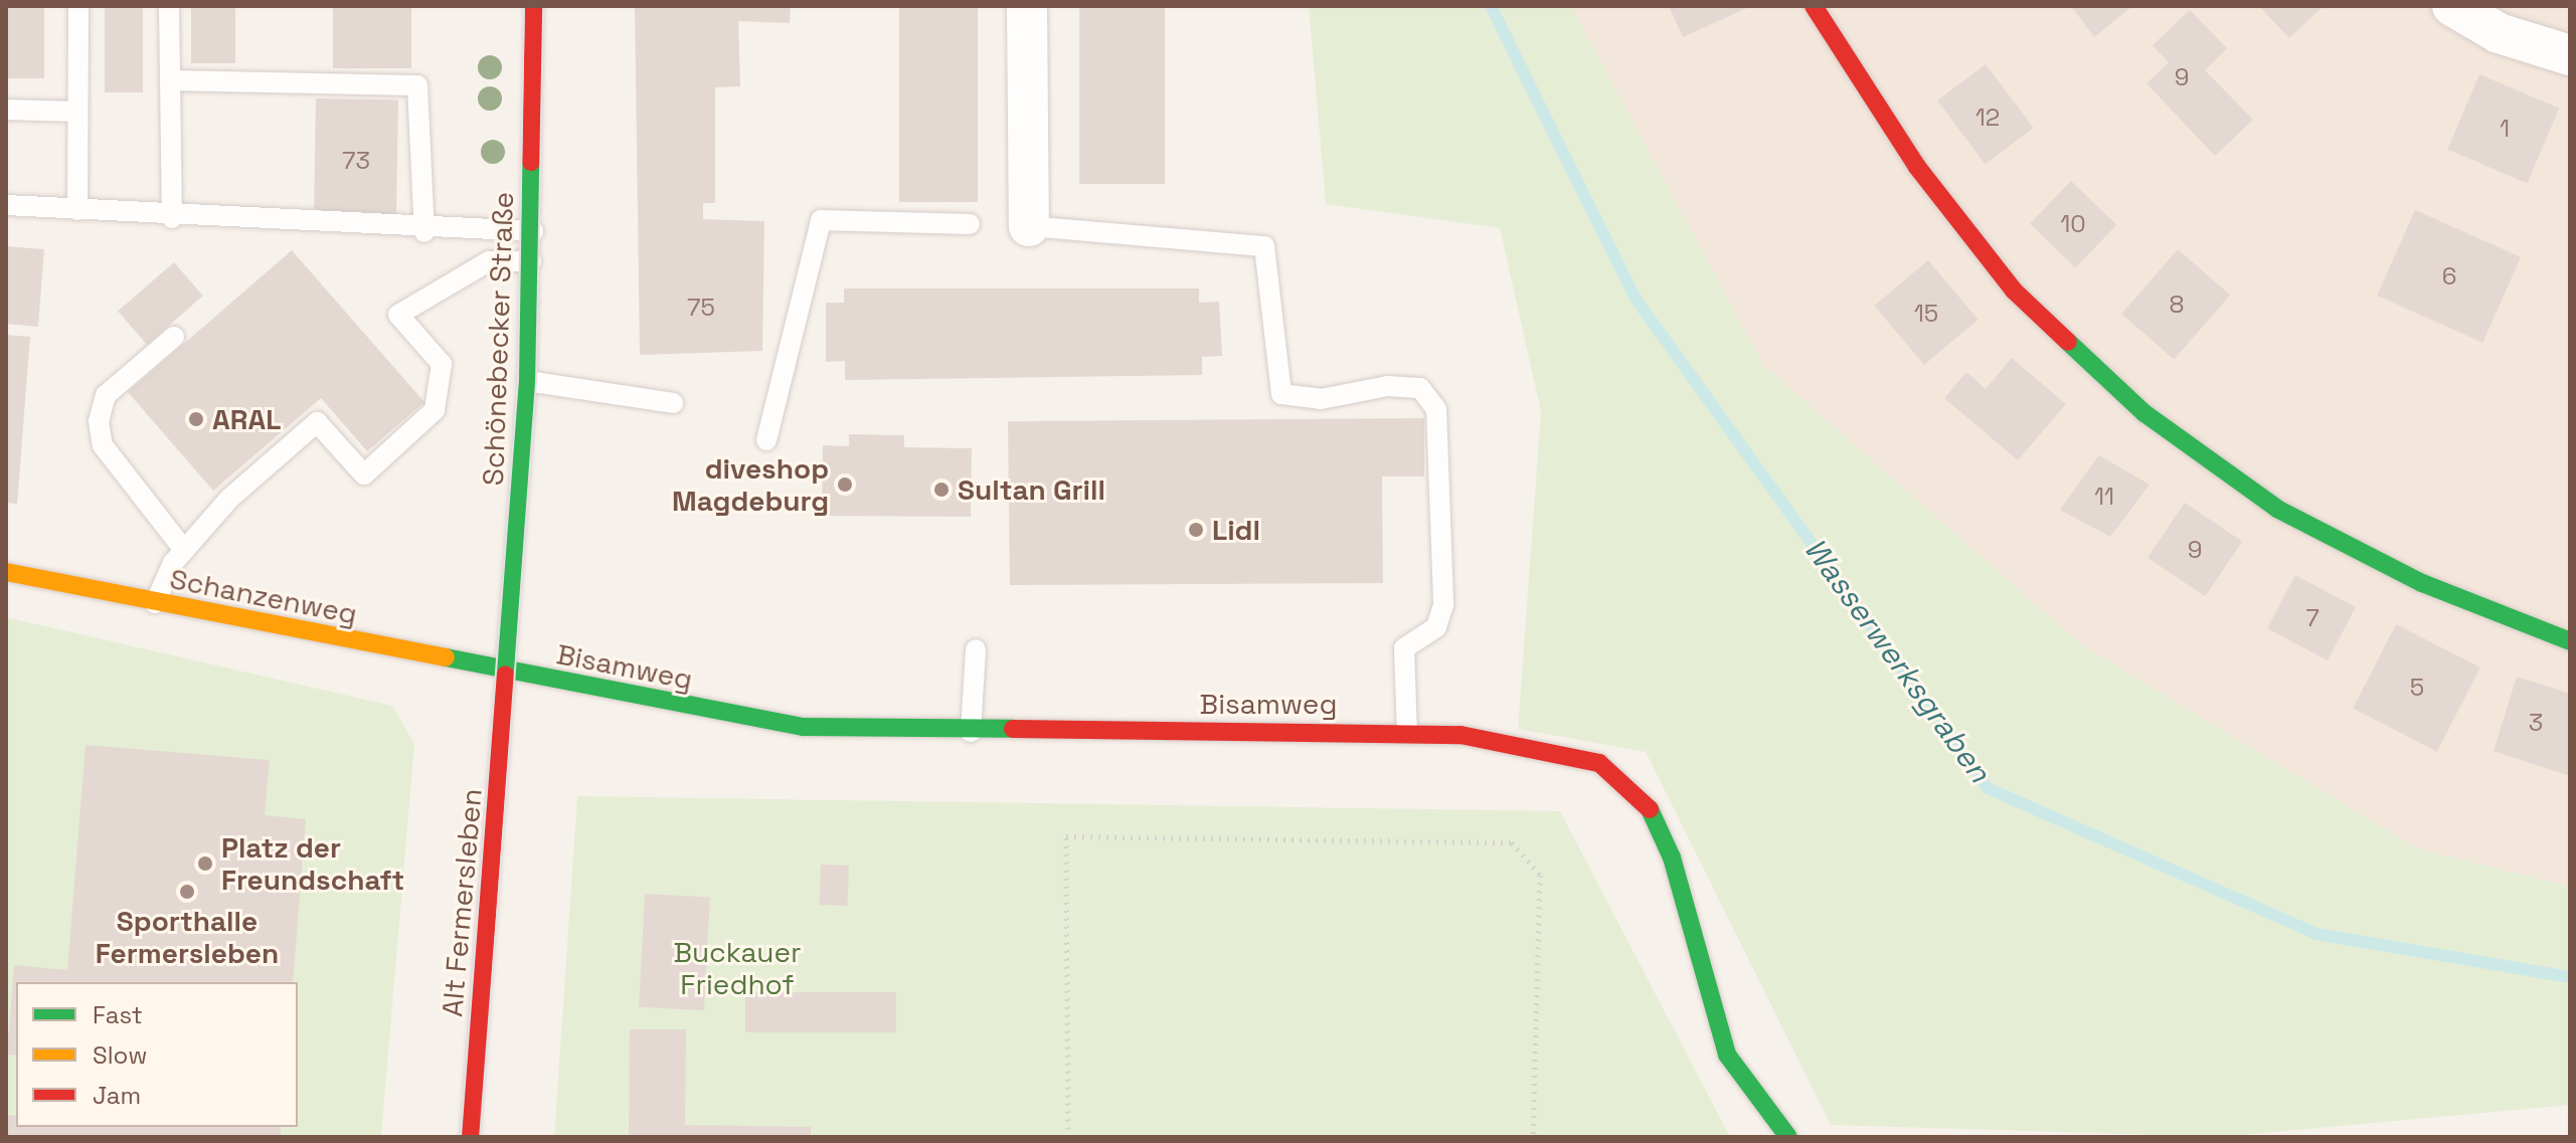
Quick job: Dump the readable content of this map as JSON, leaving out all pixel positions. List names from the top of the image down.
{
  "streets": {
    "street": [
      "Schönebecker Straße",
      "Schanzenweg",
      "Bisamweg",
      "Alt Fermersleben"
    ]
  },
  "crossings": [
    ["Schönebecker Straße", "Schanzenweg"],
    ["Schönebecker Straße", "Bisamweg"],
    ["Schönebecker Straße", "Alt Fermersleben"],
    ["Schanzenweg", "Bisamweg"],
    ["Schanzenweg", "Alt Fermersleben"],
    ["Bisamweg", "Alt Fermersleben"]
  ],
  "water": ["Wasserwerksgraben"],
  "parks": ["Buckauer Friedhof"],
  "places": [
    "ARAL",
    "diveshop Magdeburg",
    "Sultan Grill",
    "Lidl",
    "Platz der Freundschaft",
    "Sporthalle Fermersleben"
  ],
  "house_numbers": [
    "9",
    "12",
    "1",
    "73",
    "10",
    "6",
    "8",
    "75",
    "15",
    "11",
    "9",
    "7",
    "5",
    "3"
  ],
  "legend": ["Fast", "Slow", "Jam"]
}
